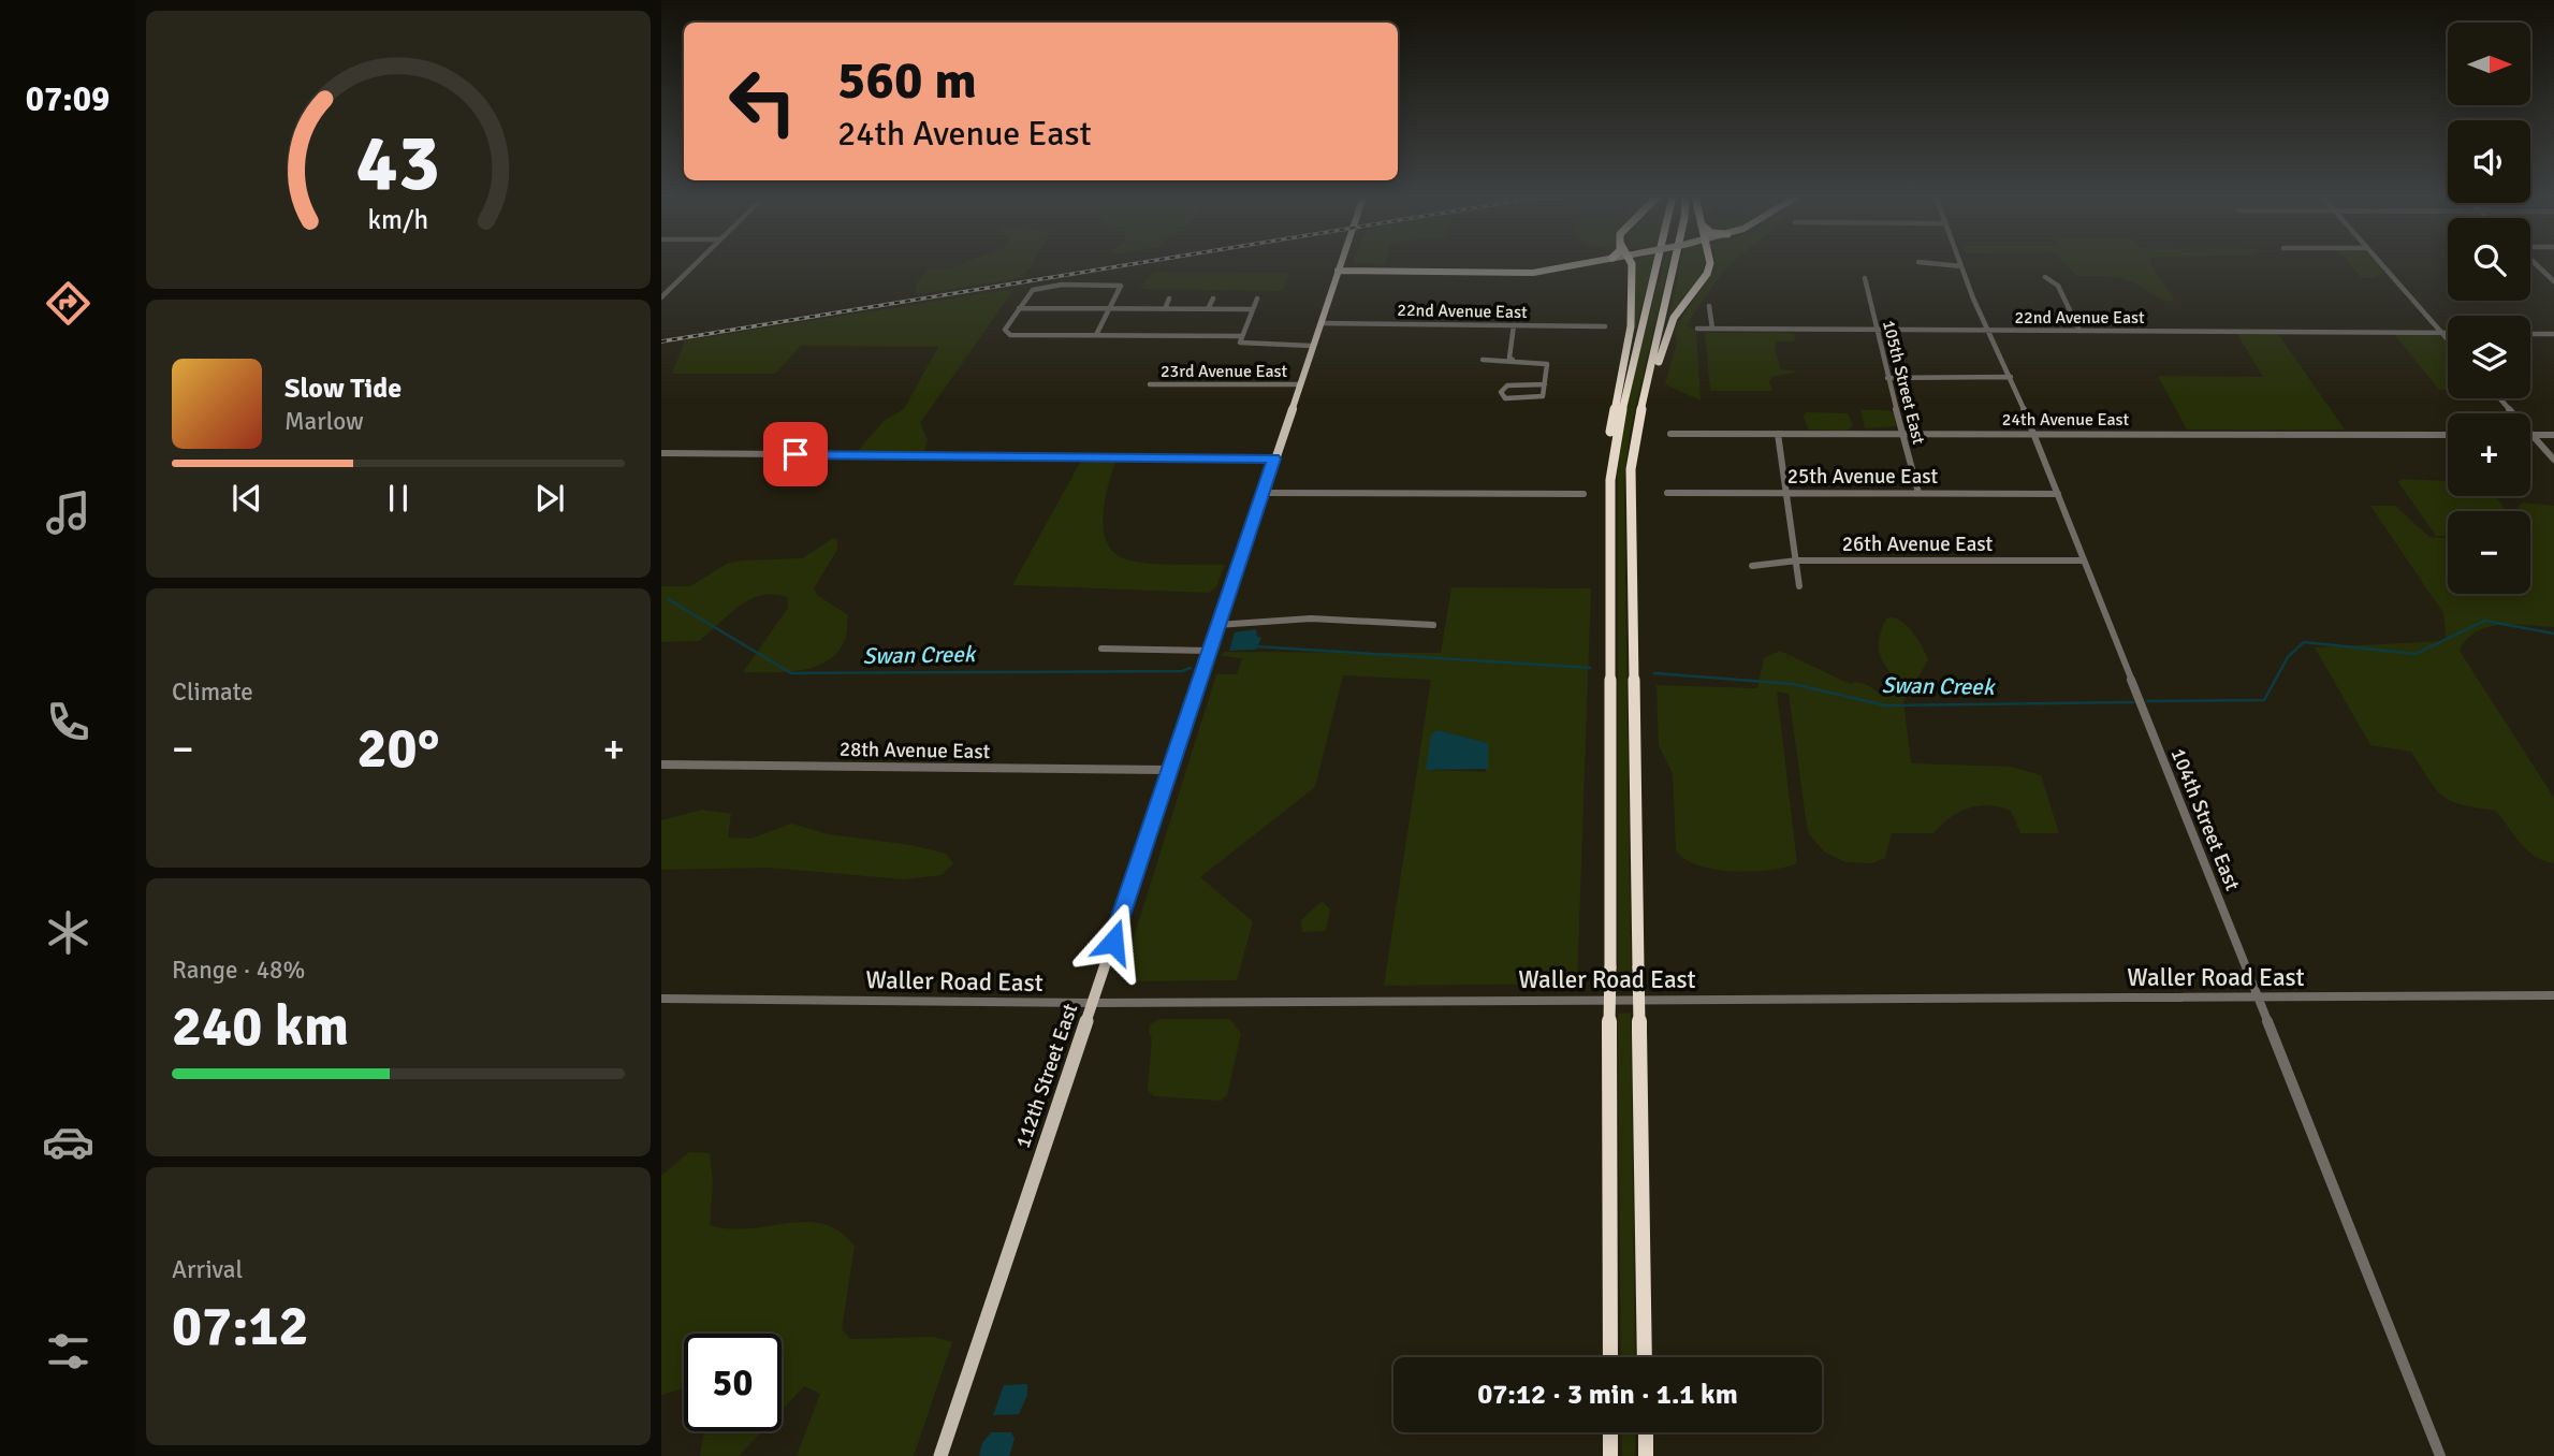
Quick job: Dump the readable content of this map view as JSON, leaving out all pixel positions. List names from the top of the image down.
{
  "streets": {
    "main road": ["112th Street East"],
    "street": [
      "22nd Avenue East",
      "23rd Avenue East",
      "105th Street East",
      "24th Avenue East",
      "25th Avenue East",
      "26th Avenue East",
      "28th Avenue East",
      "104th Street East",
      "Waller Road East"
    ]
  },
  "crossings": [
    ["22nd Avenue East", "105th Street East"],
    ["22nd Avenue East", "104th Street East"],
    ["22nd Avenue East", "112th Street East"],
    ["23rd Avenue East", "112th Street East"],
    ["105th Street East", "24th Avenue East"],
    ["105th Street East", "25th Avenue East"],
    ["24th Avenue East", "104th Street East"],
    ["25th Avenue East", "104th Street East"],
    ["26th Avenue East", "104th Street East"],
    ["28th Avenue East", "112th Street East"],
    ["104th Street East", "Waller Road East"],
    ["Waller Road East", "112th Street East"]
  ],
  "water": ["Swan Creek"],
  "north": "right",
  "page": {
    "tabs": "07:09",
    "map_buttons": ["+", "−"],
    "turn": ["560 m", "24th Avenue East"],
    "song": ["Slow Tide", "Marlow"],
    "tile": [
      "Climate",
      ["Range · 48%", "240 km"],
      ["Arrival", "07:12"]
    ],
    "heat": ["−", "20°", "+"],
    "limit": "50",
    "trip": "07:12 · 3 min · 1.1 km",
    "gauge": ["43", "km/h"]
  }
}
